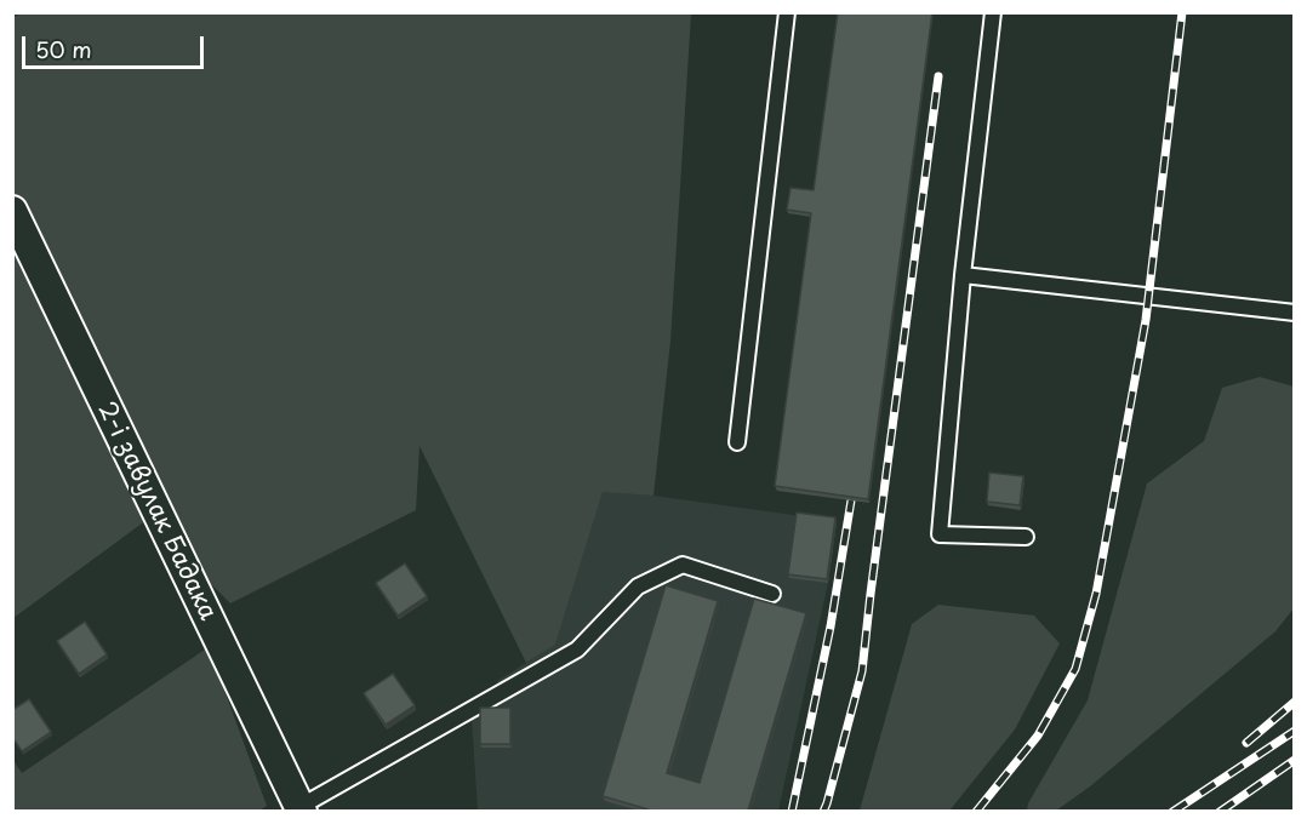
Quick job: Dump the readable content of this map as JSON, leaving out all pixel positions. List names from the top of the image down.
{
  "streets": {
    "street": ["2-і завулак Бадака"]
  },
  "scale_bar": "50 m"
}
